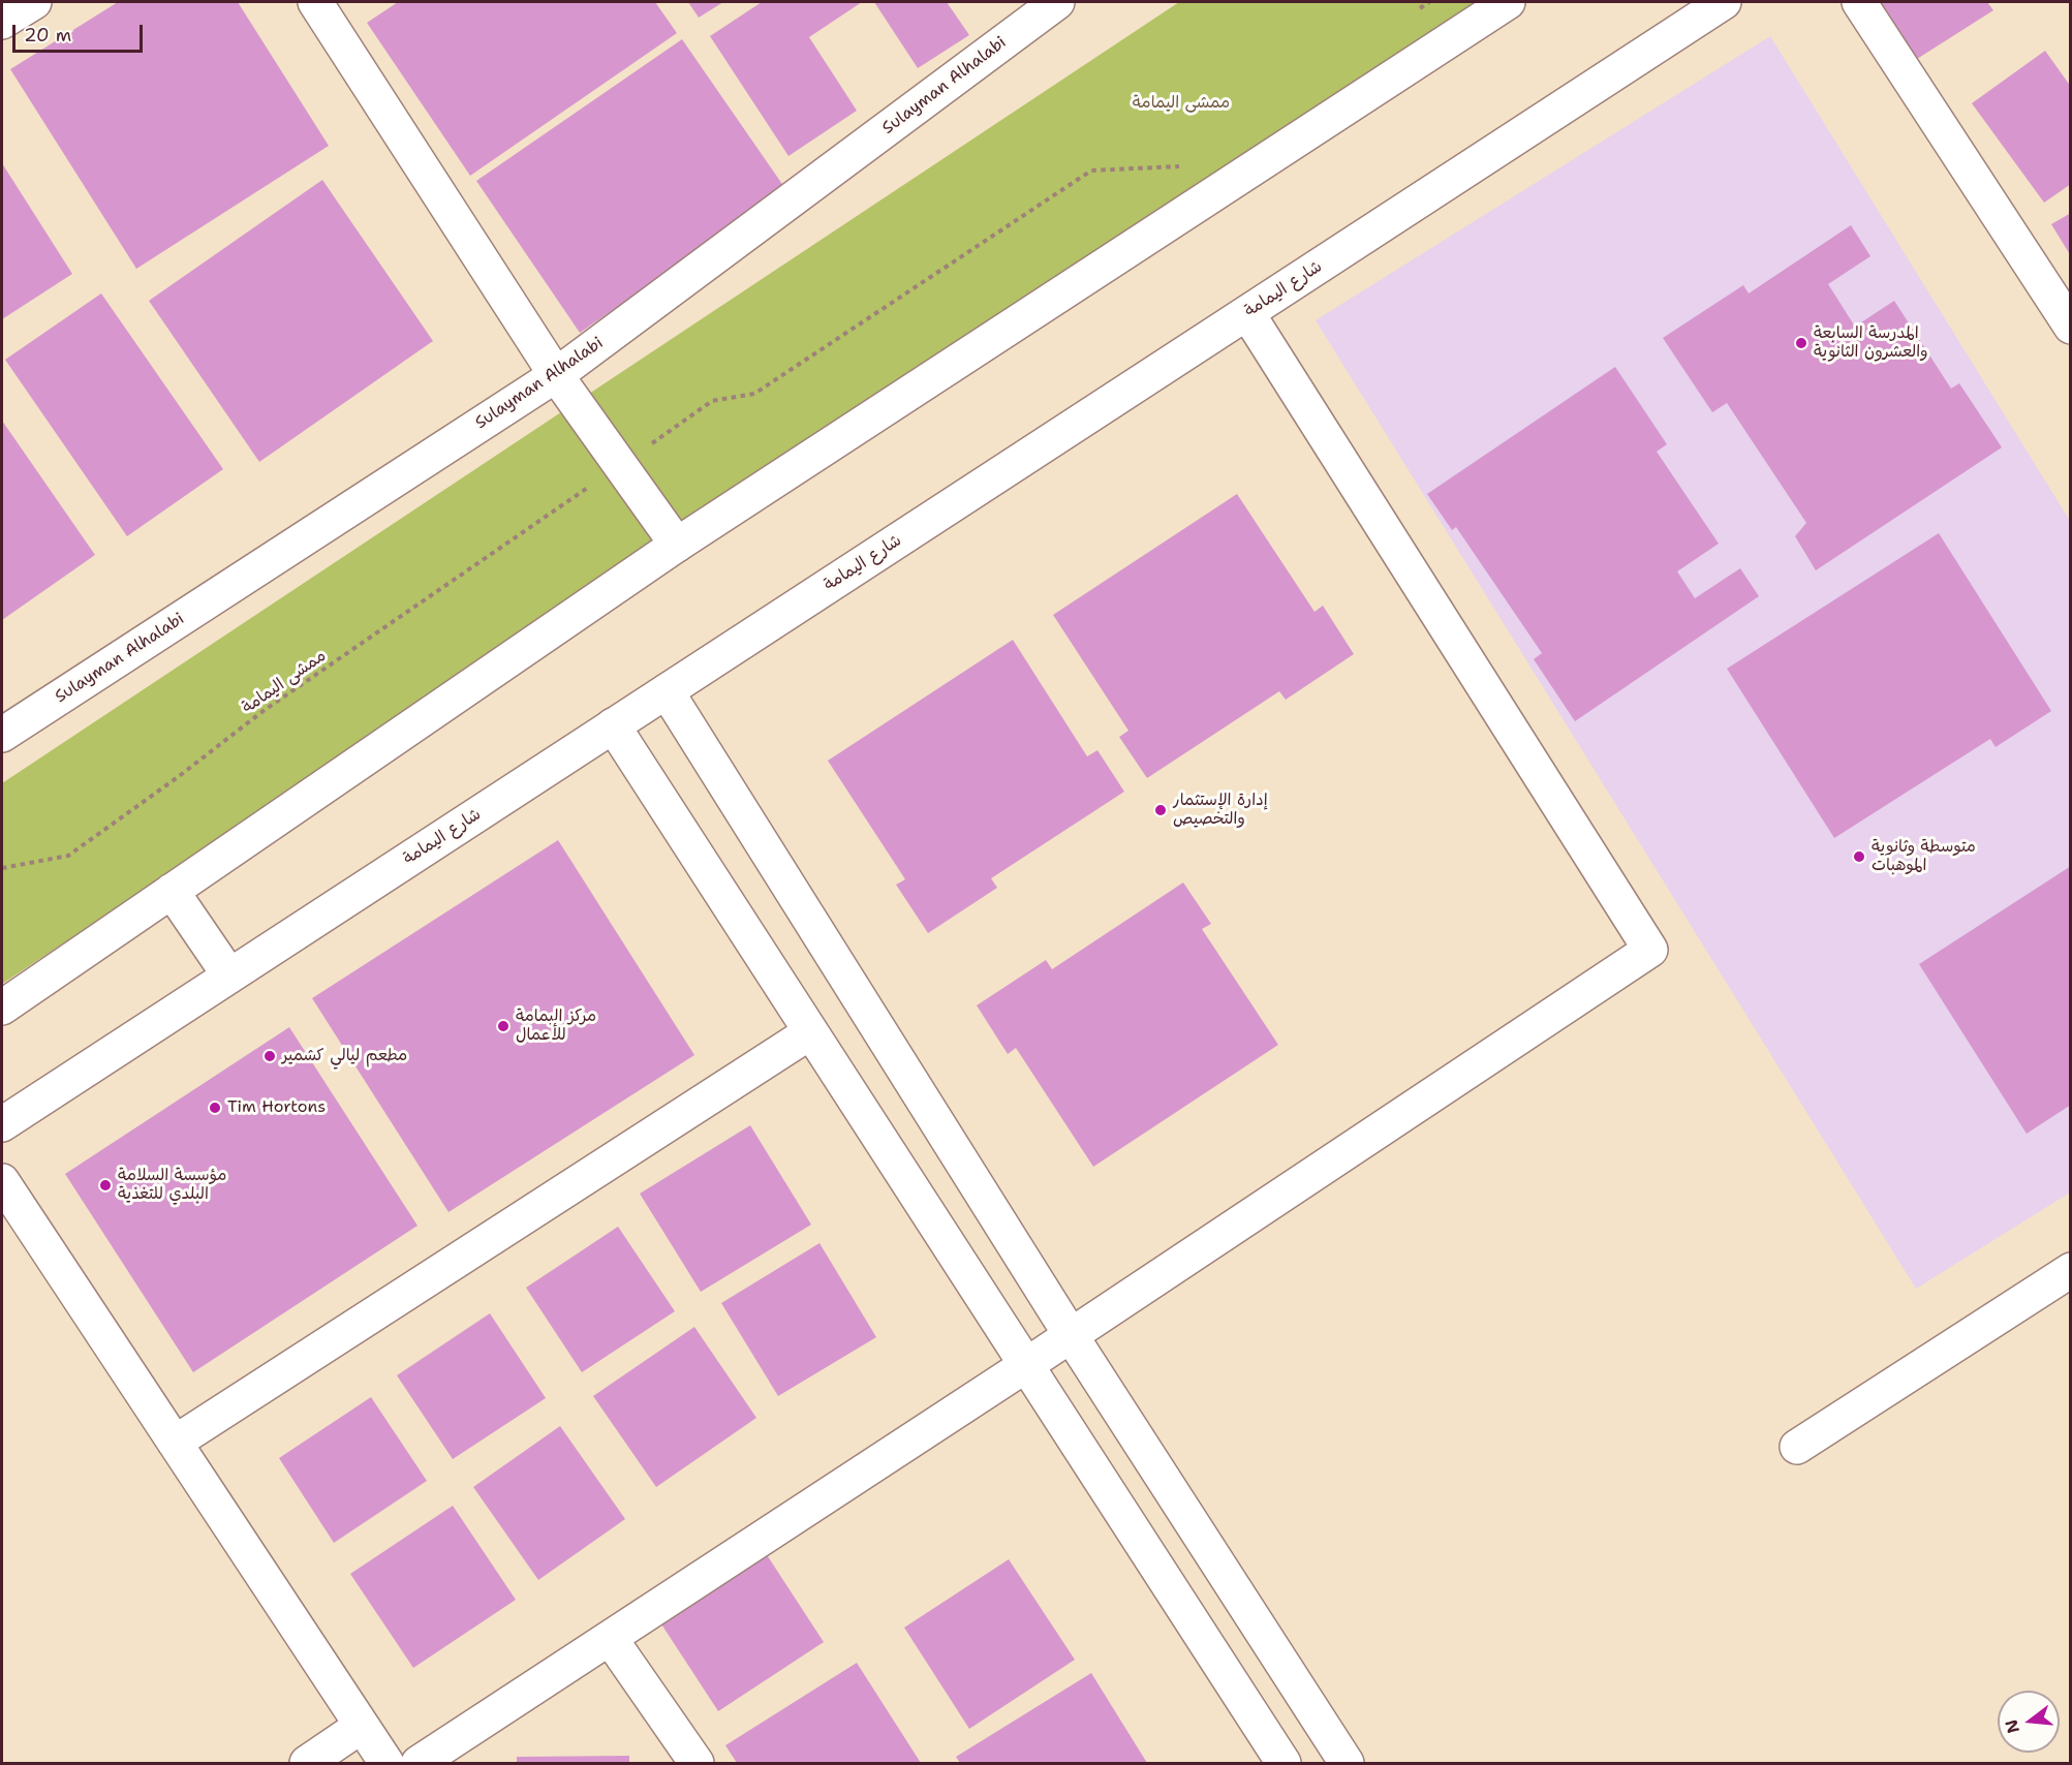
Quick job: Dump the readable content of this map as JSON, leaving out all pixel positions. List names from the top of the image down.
{
  "streets": {
    "street": ["Sulayman Alhalabi", "شارع اليمامة"],
    "path": ["ممشى اليمامة"]
  },
  "parks": ["ممشى اليمامة"],
  "places": [
    "المدرسة السابعة والعشرون الثانوية",
    "إدارة الإستثمار والتخصيص",
    "متوسطة وثانوية الموهبات",
    "مركز اليمامة للأعمال",
    "مطعم ليالي كشمير",
    "Tim Hortons",
    "مؤسسة السلامة البلدي للتغذية"
  ],
  "scale_bar": "20 m",
  "north": "left"
}
